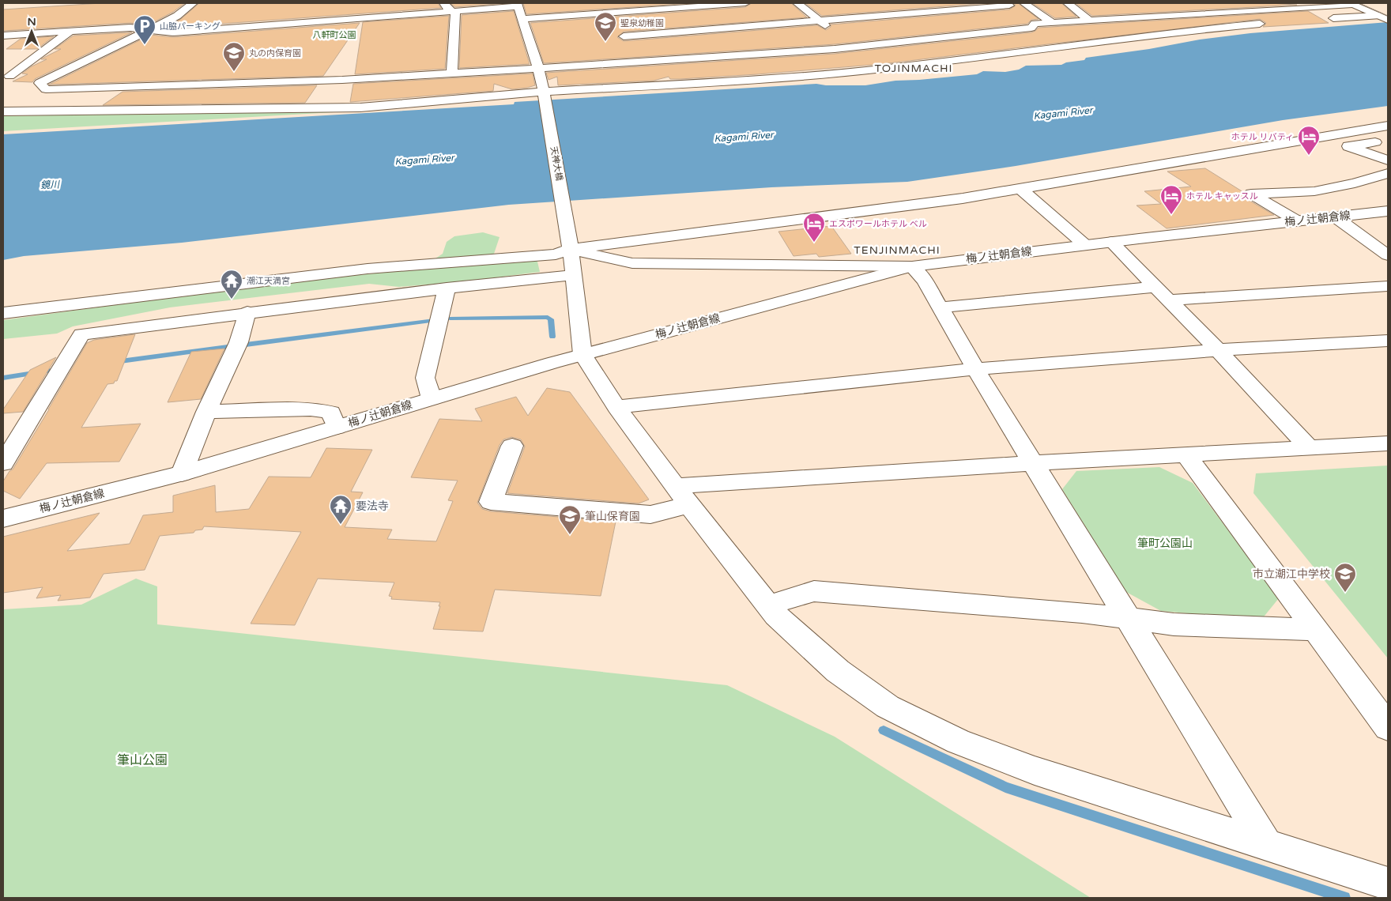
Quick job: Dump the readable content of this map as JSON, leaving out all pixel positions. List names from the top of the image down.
{
  "streets": {
    "street": ["天神大橋", "梅ノ辻朝倉線"]
  },
  "crossings": [
    ["天神大橋", "梅ノ辻朝倉線"]
  ],
  "districts": ["TOJINMACHI", "TENJINMACHI"],
  "water": ["Kagami River", "鏡川"],
  "parks": ["八軒町公園", "筆町公園山", "筆山公園"],
  "places": {
    "school or university": [
      "聖泉幼稚園",
      "丸の内保育園",
      "筆山保育園",
      "市立潮江中学校"
    ],
    "parking": ["山脇パーキング"],
    "hotel": ["ホテル リバティ", "ホテル キャッスル", "エスポワールホテル ベル"],
    "temple": ["潮江天満宮", "要法寺"]
  },
  "north": "top"
}
